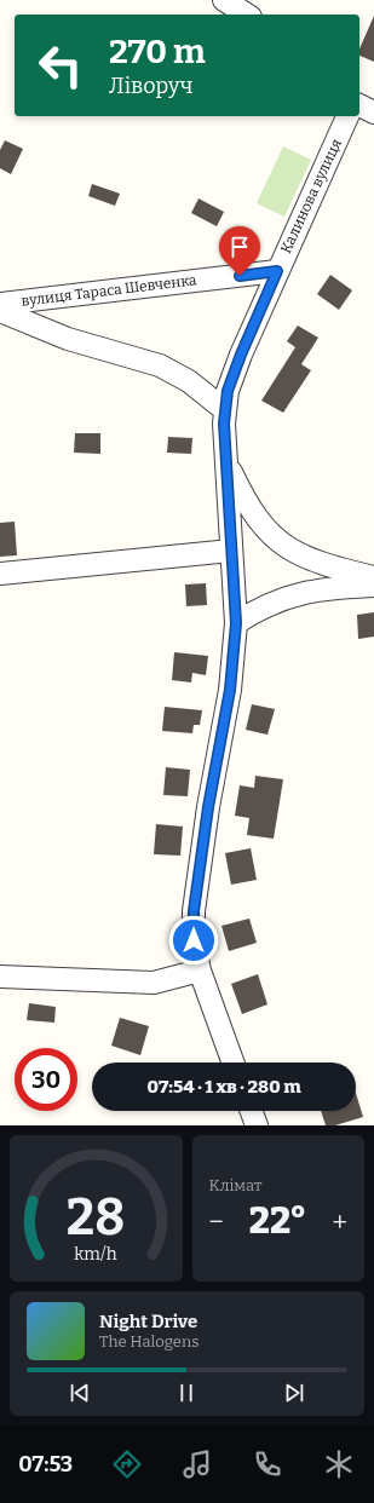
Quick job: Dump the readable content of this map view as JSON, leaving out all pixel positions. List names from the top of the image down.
{
  "streets": {
    "street": ["Калинова вулиця", "вулиця Тараса Шевченка"]
  },
  "crossings": [
    ["Калинова вулиця", "вулиця Тараса Шевченка"]
  ],
  "page": {
    "turn": ["270 m", "Ліворуч"],
    "limit": "30",
    "trip": "07:54 · 1 хв · 280 m",
    "tile": "Клімат",
    "heat": ["−", "22°", "+"],
    "song": ["Night Drive", "The Halogens"],
    "tabs": "07:53",
    "gauge": ["28", "km/h"]
  }
}
